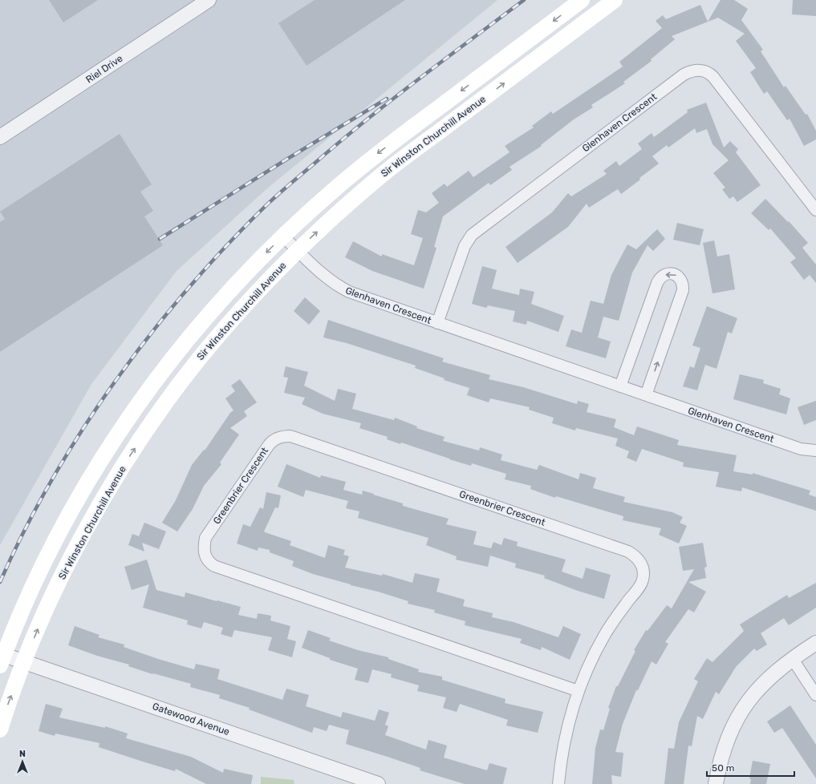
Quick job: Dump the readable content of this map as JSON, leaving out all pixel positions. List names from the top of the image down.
{
  "streets": {
    "main road": ["Sir Winston Churchill Avenue"],
    "street": [
      "Riel Drive",
      "Glenhaven Crescent",
      "Greenbrier Crescent",
      "Gatewood Avenue"
    ]
  },
  "crossings": [
    ["Glenhaven Crescent", "Sir Winston Churchill Avenue"],
    ["Sir Winston Churchill Avenue", "Gatewood Avenue"]
  ],
  "scale_bar": "50 m",
  "north": "top"
}
